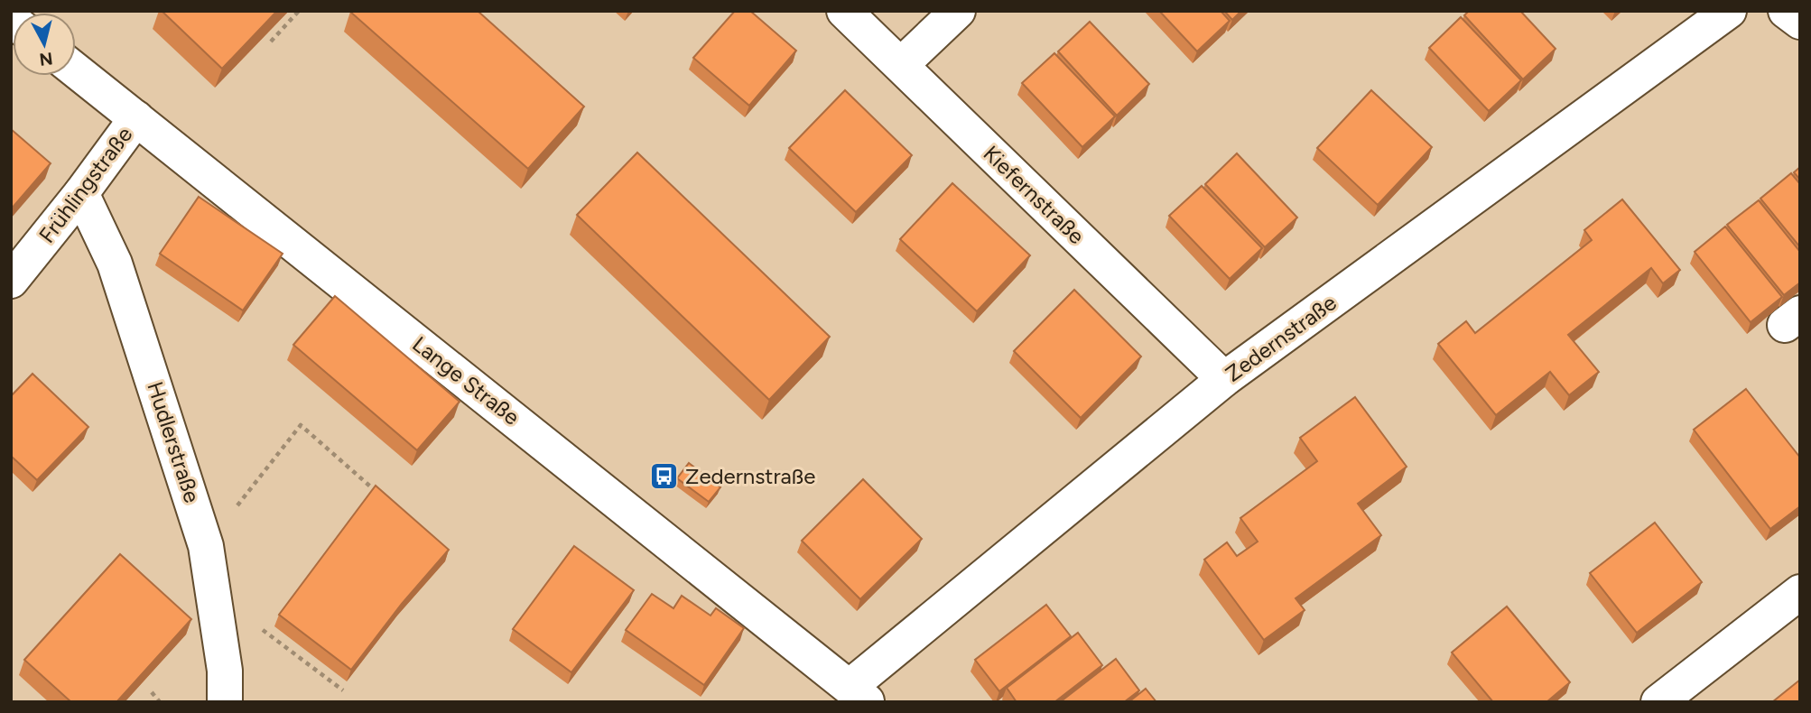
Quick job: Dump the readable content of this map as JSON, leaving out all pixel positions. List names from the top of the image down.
{
  "streets": {
    "street": [
      "Frühlingstraße",
      "Kiefernstraße",
      "Zedernstraße",
      "Lange Straße",
      "Hudlerstraße"
    ]
  },
  "crossings": [
    ["Frühlingstraße", "Lange Straße"],
    ["Frühlingstraße", "Hudlerstraße"],
    ["Kiefernstraße", "Zedernstraße"],
    ["Zedernstraße", "Lange Straße"]
  ],
  "places": {
    "bus stop": ["Zedernstraße"]
  },
  "north": "bottom"
}
